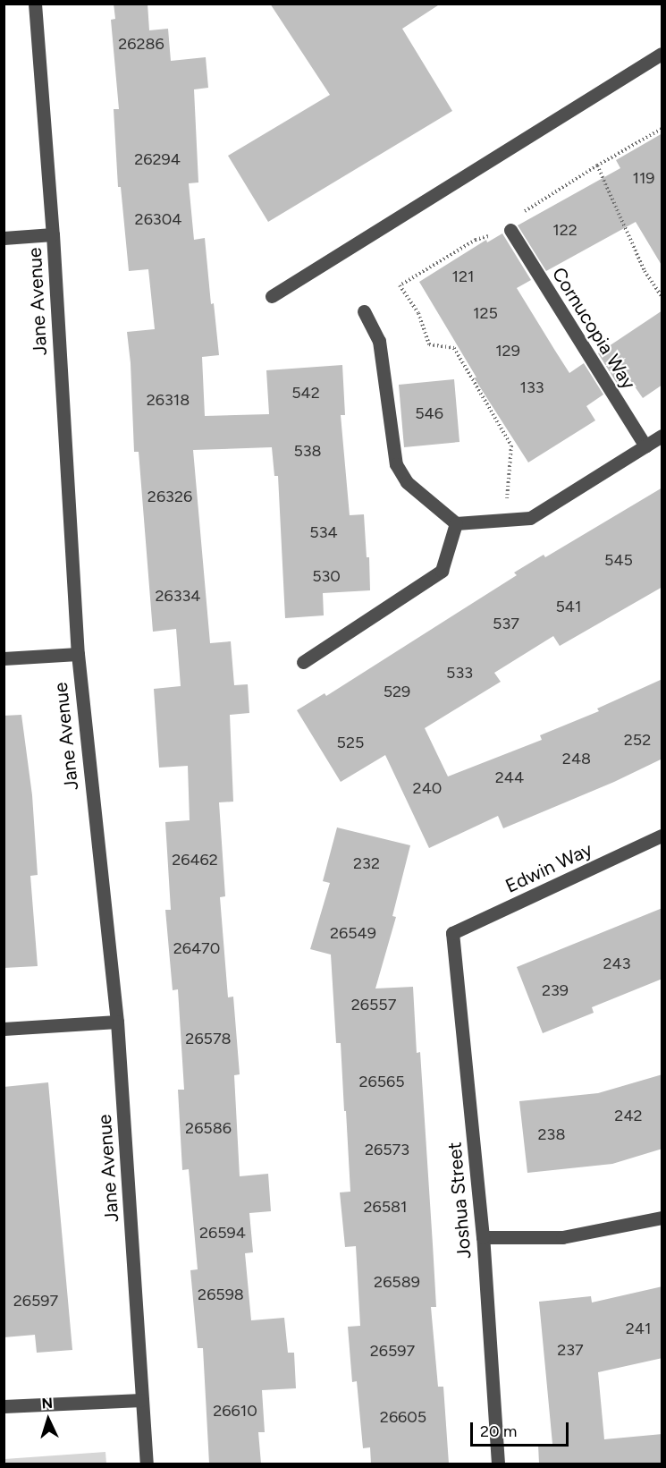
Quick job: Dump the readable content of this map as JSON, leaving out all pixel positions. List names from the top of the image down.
{
  "streets": {
    "street": [
      "Jane Avenue",
      "Cornucopia Way",
      "Edwin Way",
      "Joshua Street"
    ]
  },
  "crossings": [
    ["Edwin Way", "Joshua Street"]
  ],
  "house_numbers": [
    "26286",
    "26294",
    "119",
    "26304",
    "122",
    "121",
    "125",
    "129",
    "133",
    "542",
    "26318",
    "546",
    "538",
    "26326",
    "534",
    "545",
    "530",
    "26334",
    "541",
    "537",
    "533",
    "529",
    "252",
    "525",
    "248",
    "244",
    "240",
    "26462",
    "232",
    "26549",
    "26470",
    "243",
    "239",
    "26557",
    "26578",
    "26565",
    "242",
    "26586",
    "238",
    "26573",
    "26581",
    "26594",
    "26589",
    "26598",
    "26597",
    "241",
    "237",
    "26597",
    "26610",
    "26605"
  ],
  "scale_bar": "20 m",
  "north": "top"
}
